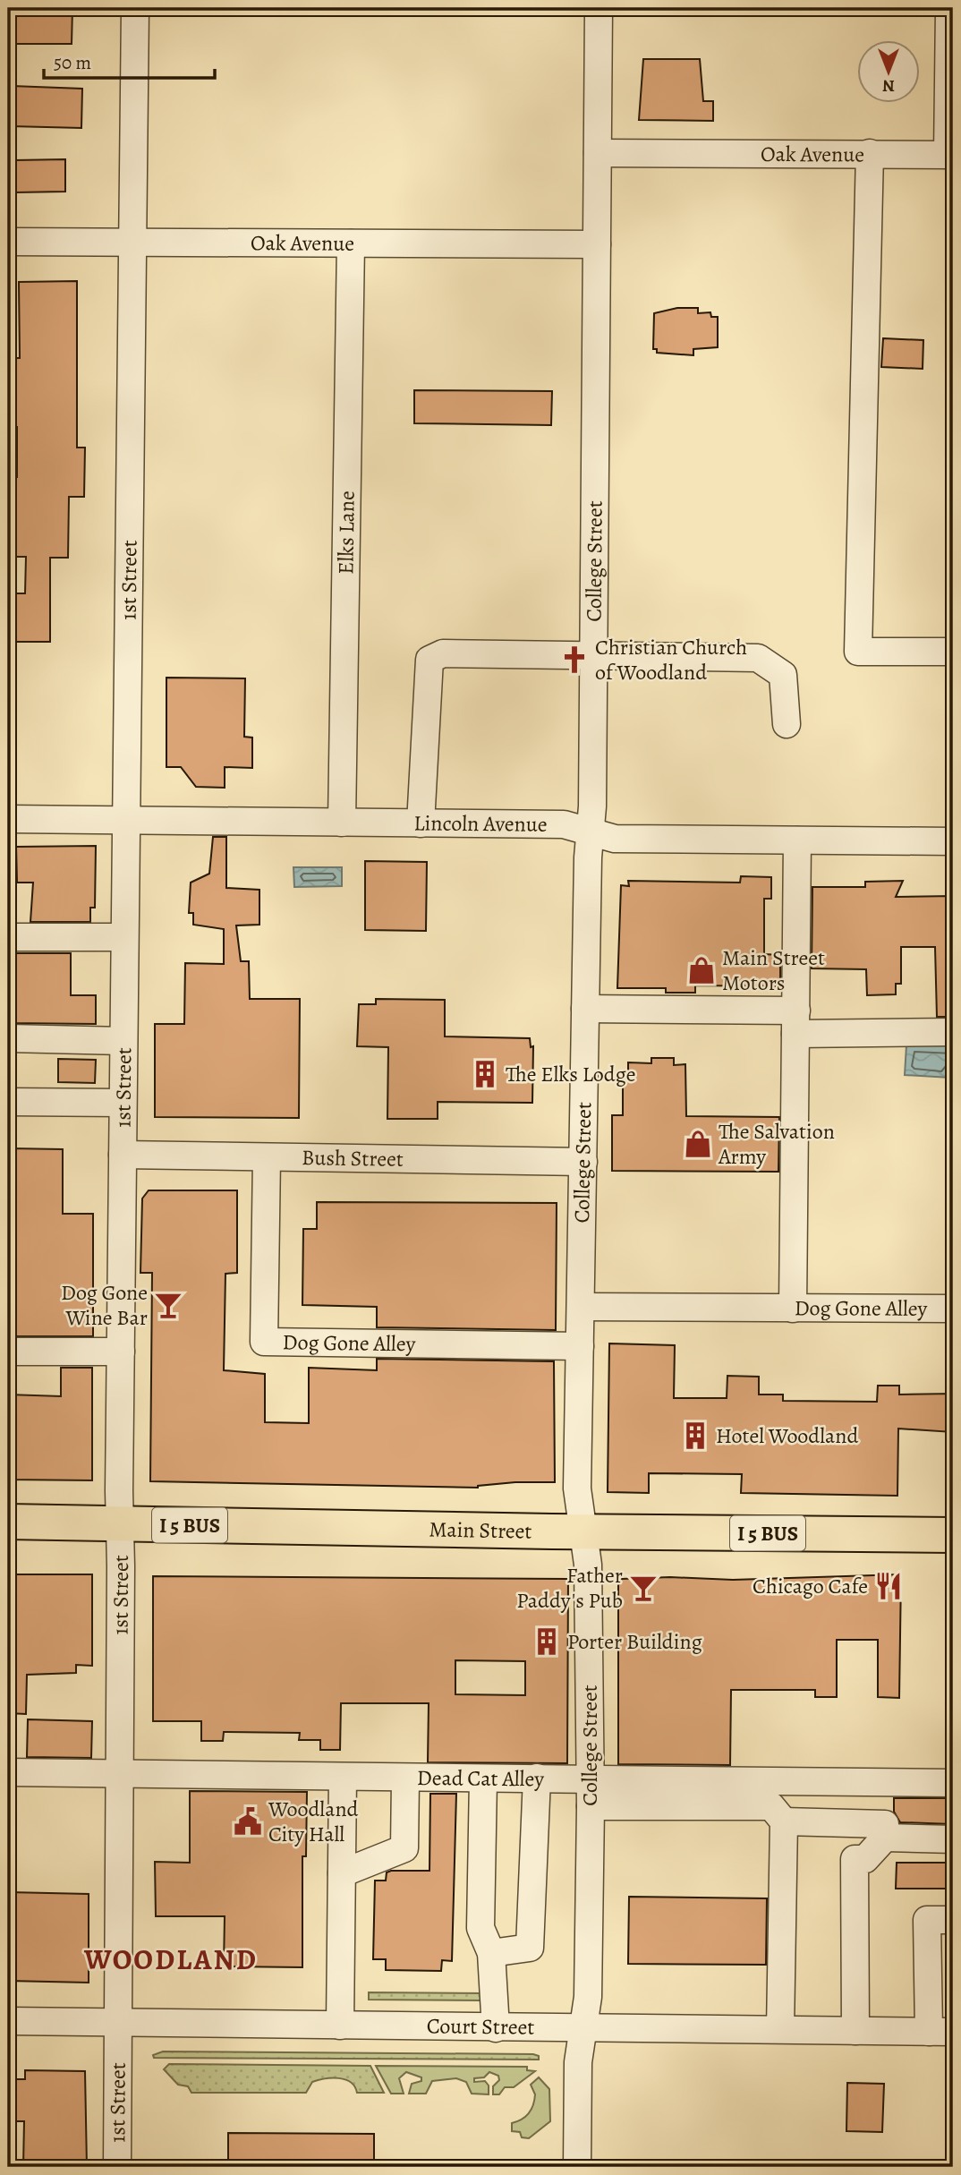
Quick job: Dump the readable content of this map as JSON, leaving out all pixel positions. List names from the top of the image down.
{
  "streets": {
    "main road": ["I 5 BUS", "Main Street"],
    "street": [
      "Oak Avenue",
      "Elks Lane",
      "College Street",
      "1st Street",
      "Lincoln Avenue",
      "Bush Street",
      "Dog Gone Alley",
      "Dead Cat Alley",
      "Court Street"
    ]
  },
  "crossings": [
    ["Oak Avenue", "Elks Lane"],
    ["Oak Avenue", "College Street"],
    ["Oak Avenue", "1st Street"],
    ["Elks Lane", "Lincoln Avenue"],
    ["College Street", "Lincoln Avenue"],
    ["College Street", "Bush Street"],
    ["College Street", "Dog Gone Alley"],
    ["College Street", "Main Street"],
    ["College Street", "Dead Cat Alley"],
    ["College Street", "Court Street"],
    ["1st Street", "Lincoln Avenue"],
    ["1st Street", "Bush Street"],
    ["1st Street", "Main Street"],
    ["1st Street", "Dead Cat Alley"],
    ["1st Street", "Court Street"],
    ["Bush Street", "Dog Gone Alley"]
  ],
  "districts": ["WOODLAND"],
  "places": {
    "church": ["Christian Church of Woodland"],
    "shop": ["Main Street Motors", "The Salvation Army"],
    "building": ["The Elks Lodge", "Hotel Woodland", "Porter Building"],
    "bar": ["Dog Gone Wine Bar", "Father Paddy's Pub"],
    "restaurant": ["Chicago Cafe"],
    "public building": ["Woodland City Hall"]
  },
  "scale_bar": "50 m",
  "north": "bottom"
}
